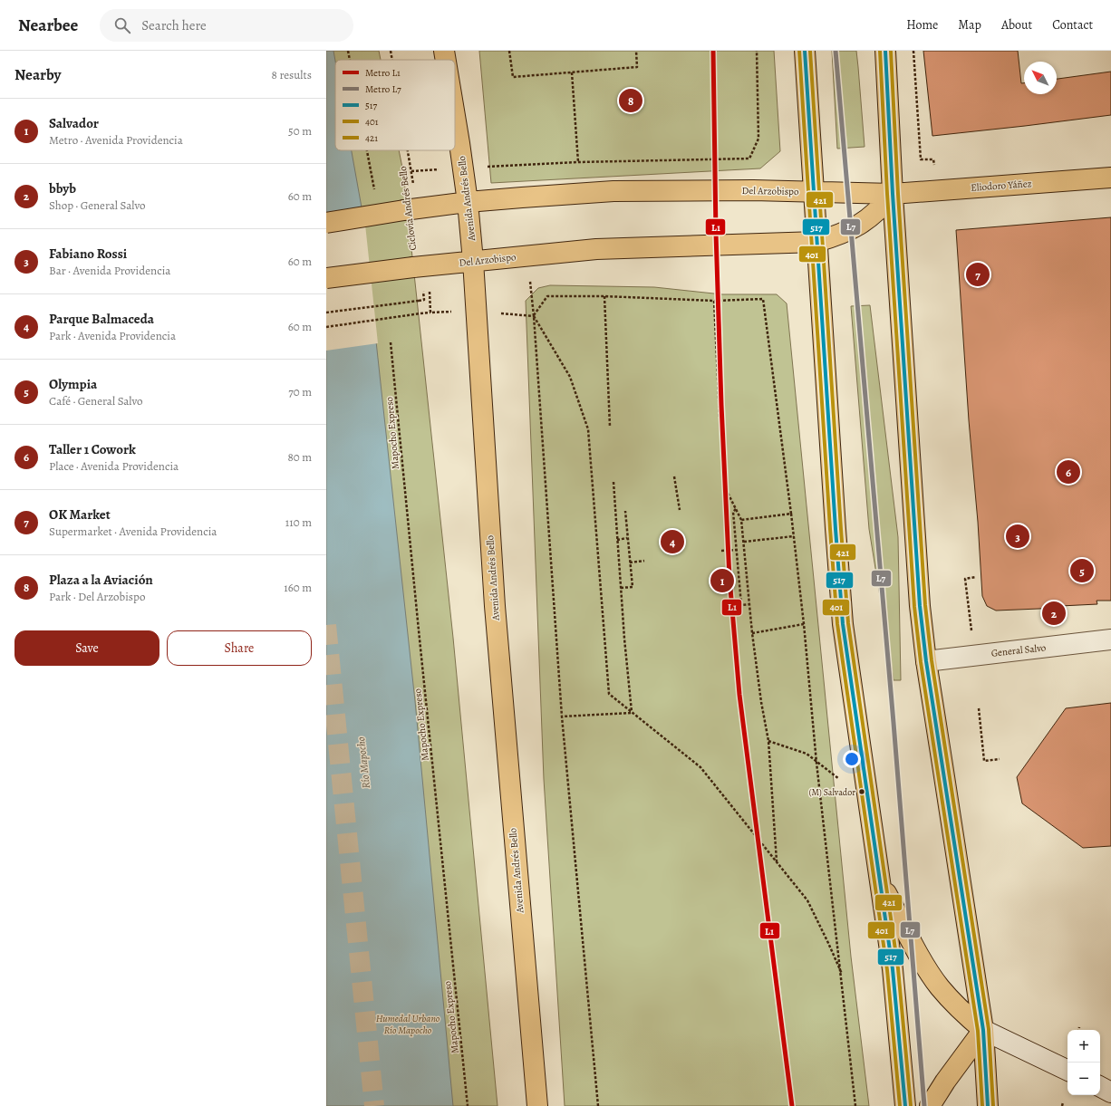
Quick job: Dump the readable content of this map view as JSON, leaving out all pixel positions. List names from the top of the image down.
{
  "streets": {
    "main road": ["Eliodoro Yáñez", "Del Arzobispo", "Avenida Andrés Bello"],
    "street": ["General Salvo"],
    "path": ["Ciclovía Andrés Bello", "Mapocho Expreso"]
  },
  "crossings": [
    ["Eliodoro Yáñez", "Del Arzobispo"],
    ["Del Arzobispo", "Avenida Andrés Bello"],
    ["Del Arzobispo", "Ciclovía Andrés Bello"]
  ],
  "water": ["Río Mapocho"],
  "parks": ["Humedal Urbano Río Mapocho"],
  "places": ["(M) Salvador"],
  "lines": [
    "metro line L1",
    "metro line L7",
    "transit line 517",
    "transit line 401",
    "transit line 421"
  ],
  "legend": [
    "Metro L1",
    "Metro L7",
    "517",
    "401",
    "421"
  ],
  "north": "top left",
  "page": {
    "header": "Nearbee",
    "search": "Search here",
    "nav": [
      "Home",
      "Map",
      "About",
      "Contact"
    ],
    "heading": ["Nearby", "8 results"],
    "pins": [
      "8",
      "7",
      "6",
      "3",
      "4",
      "5",
      "1",
      "2"
    ],
    "list": [
      {
        "mark": "1",
        "name": "Salvador",
        "note": "Metro · Avenida Providencia",
        "value": "50 m"
      },
      {
        "mark": "2",
        "name": "bbyb",
        "note": "Shop · General Salvo",
        "value": "60 m"
      },
      {
        "mark": "3",
        "name": "Fabiano Rossi",
        "note": "Bar · Avenida Providencia",
        "value": "60 m"
      },
      {
        "mark": "4",
        "name": "Parque Balmaceda",
        "note": "Park · Avenida Providencia",
        "value": "60 m"
      },
      {
        "mark": "5",
        "name": "Olympia",
        "note": "Café · General Salvo",
        "value": "70 m"
      },
      {
        "mark": "6",
        "name": "Taller 1 Cowork",
        "note": "Place · Avenida Providencia",
        "value": "80 m"
      },
      {
        "mark": "7",
        "name": "OK Market",
        "note": "Supermarket · Avenida Providencia",
        "value": "110 m"
      },
      {
        "mark": "8",
        "name": "Plaza a la Aviación",
        "note": "Park · Del Arzobispo",
        "value": "160 m"
      }
    ],
    "buttons": ["Save", "Share"],
    "map_buttons": ["+", "−"]
  }
}
